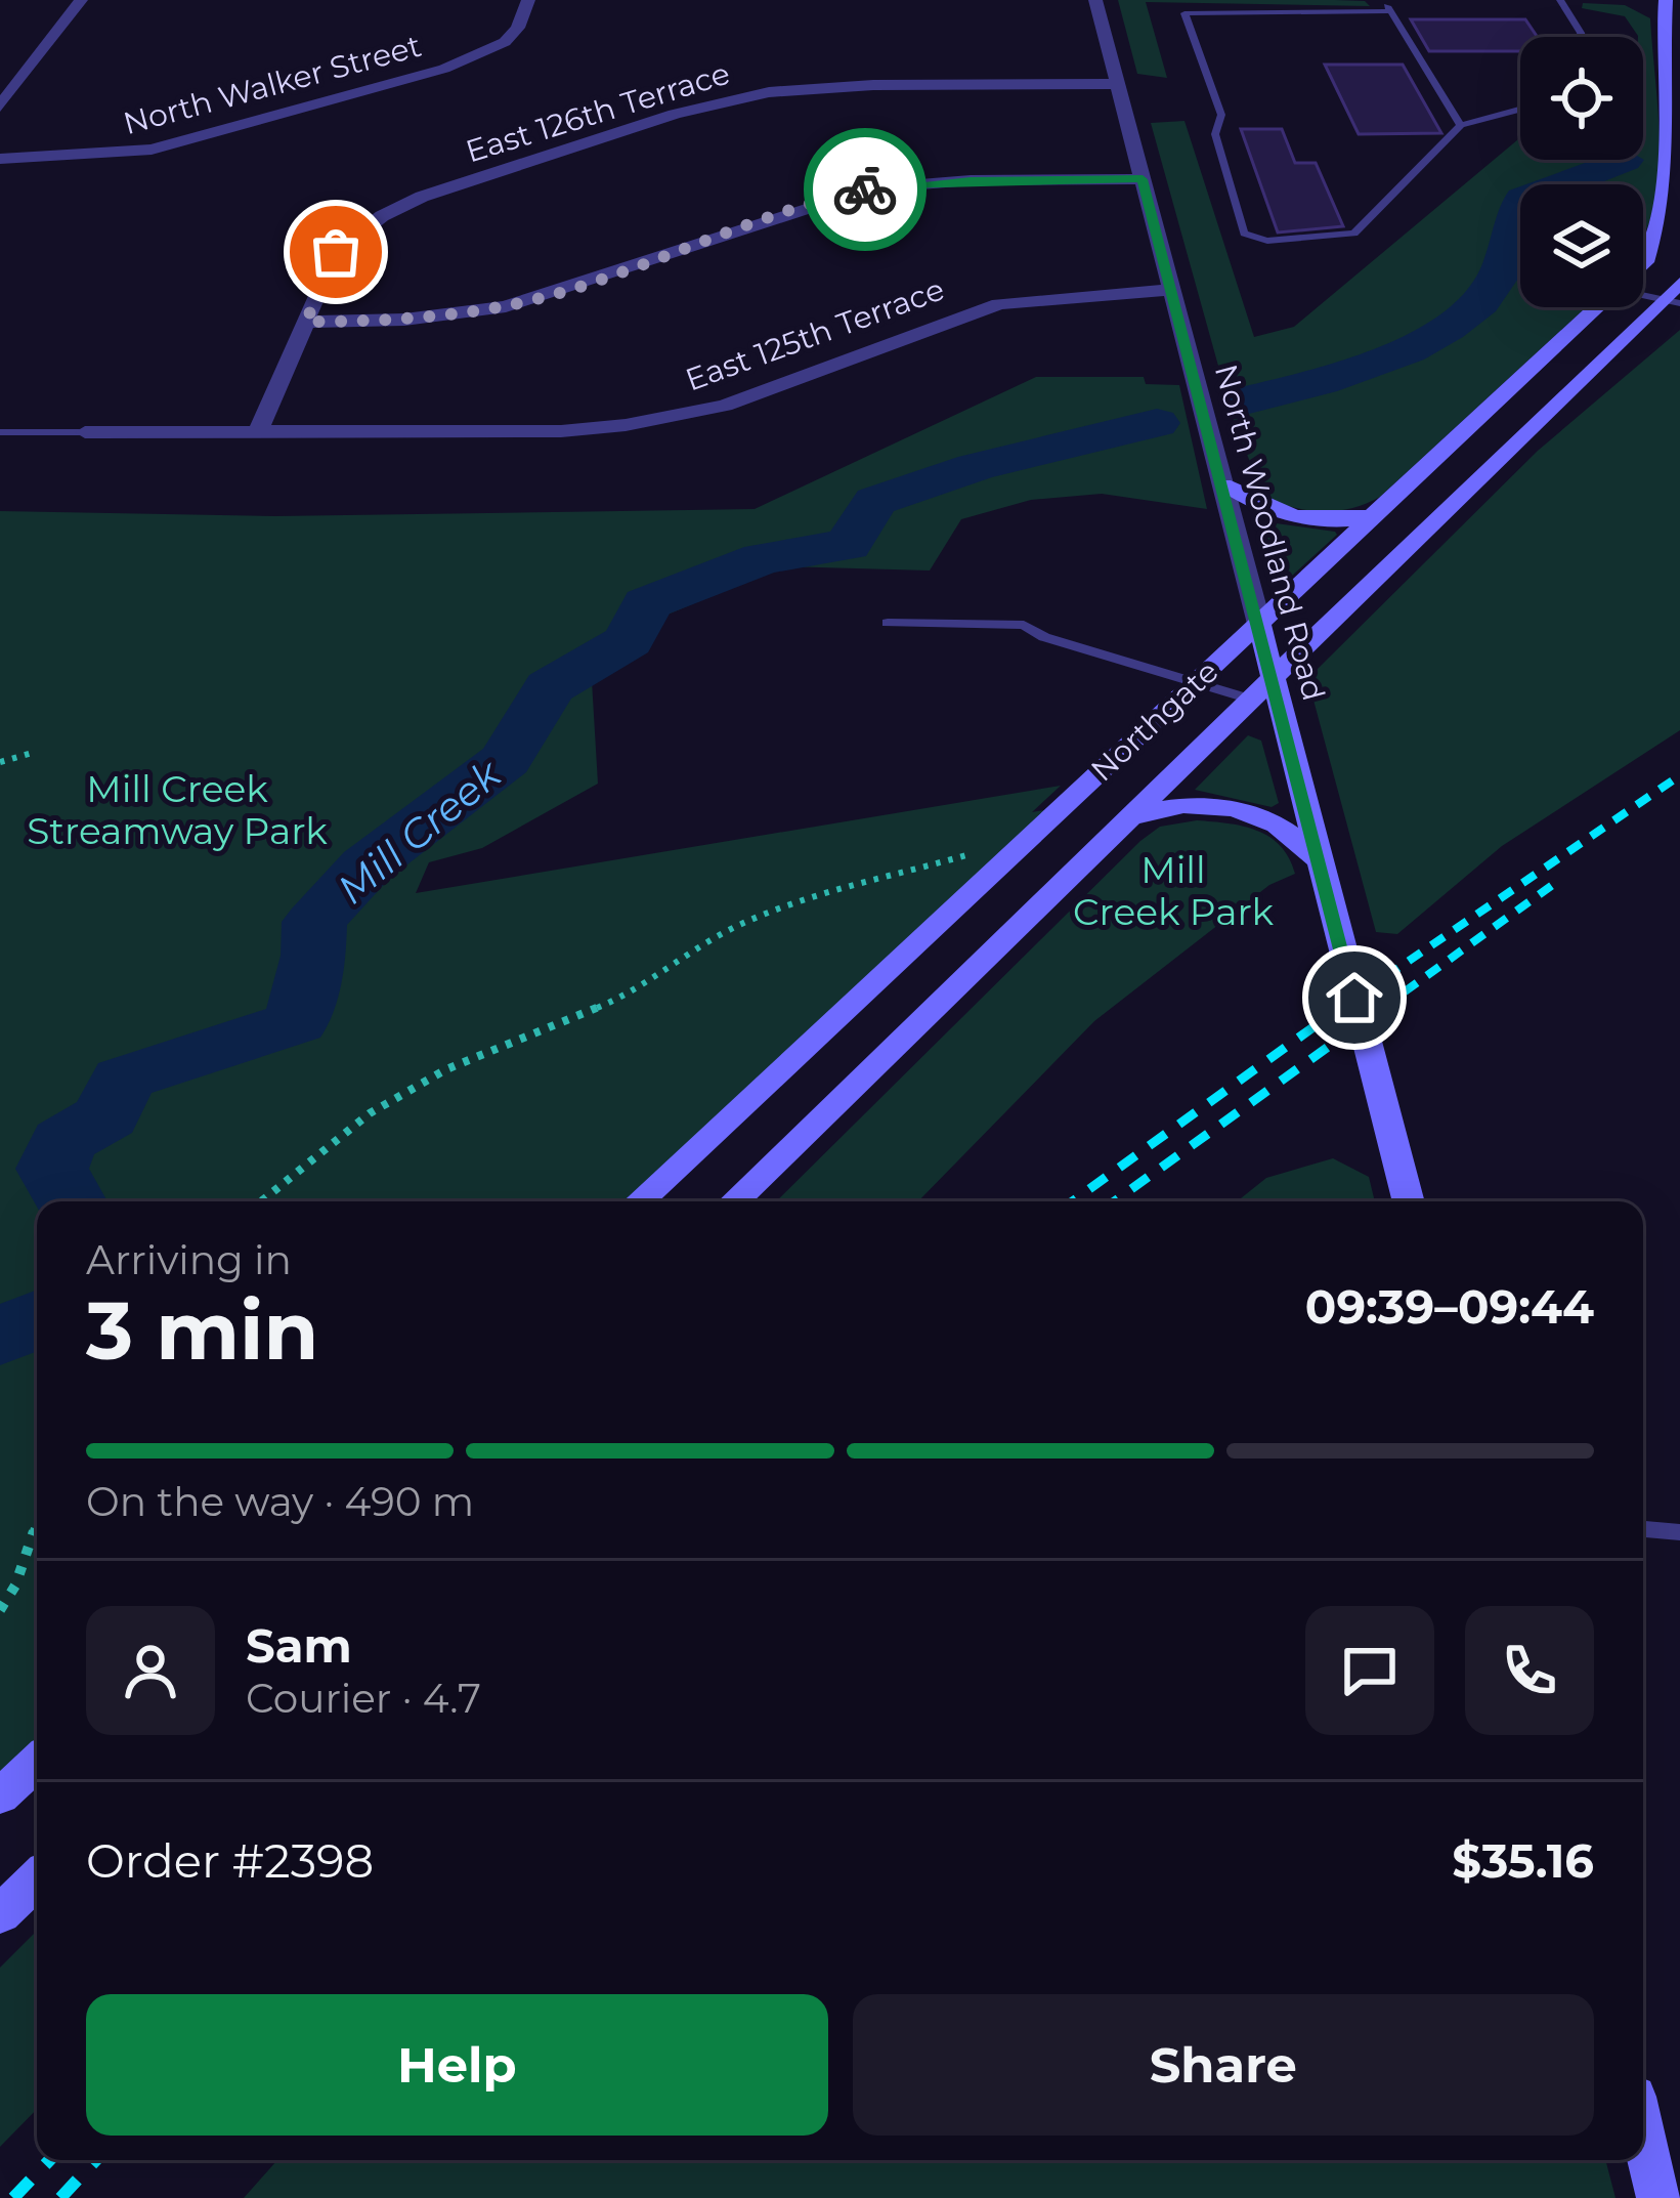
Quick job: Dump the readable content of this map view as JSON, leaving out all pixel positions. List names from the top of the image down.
{
  "streets": {
    "main road": ["North Woodland Road", "Northgate"],
    "street": ["North Walker Street", "East 126th Terrace", "East 125th Terrace"]
  },
  "crossings": [
    ["East 126th Terrace", "East 125th Terrace"],
    ["East 126th Terrace", "North Woodland Road"],
    ["East 125th Terrace", "North Woodland Road"],
    ["North Woodland Road", "Northgate"]
  ],
  "water": ["Mill Creek"],
  "parks": ["Mill Creek Streamway Park", "Mill Creek Park"],
  "page": {
    "heading": ["3 min", "Arriving in", "09:39–09:44"],
    "panel": [
      "Sam",
      "Courier · 4.7",
      "Order #2398",
      "$35.16"
    ],
    "bar": "On the way · 490 m",
    "buttons": ["Help", "Share"]
  }
}
